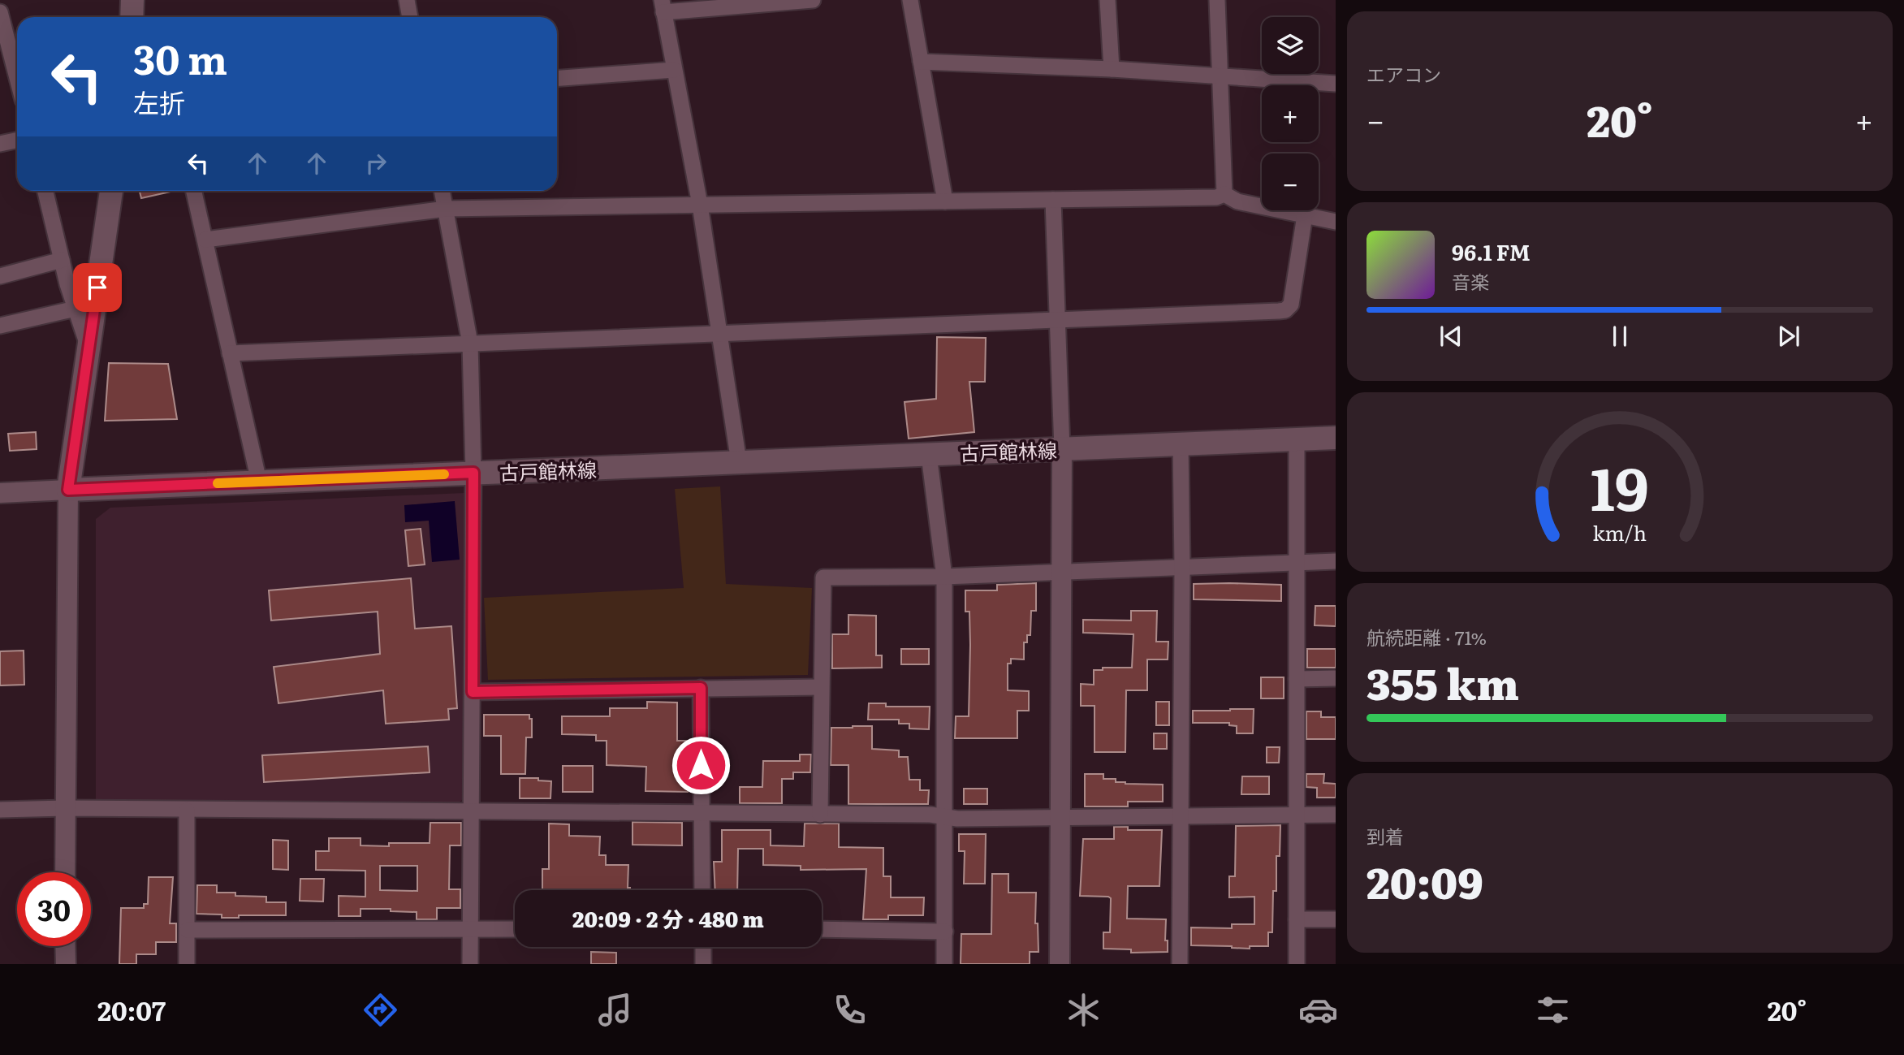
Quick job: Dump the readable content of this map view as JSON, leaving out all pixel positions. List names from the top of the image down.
{
  "streets": {
    "main road": ["古戸館林線"]
  },
  "page": {
    "tile": [
      "エアコン",
      ["航続距離 · 71%", "355 km"],
      ["到着", "20:09"]
    ],
    "map_buttons": ["+", "−"],
    "turn": ["30 m", "左折"],
    "heat": ["−", "20°", "+"],
    "song": ["96.1 FM", "音楽"],
    "limit": "30",
    "trip": "20:09 · 2 分 · 480 m",
    "tabs": ["20:07", "20°"],
    "gauge": ["19", "km/h"]
  }
}
